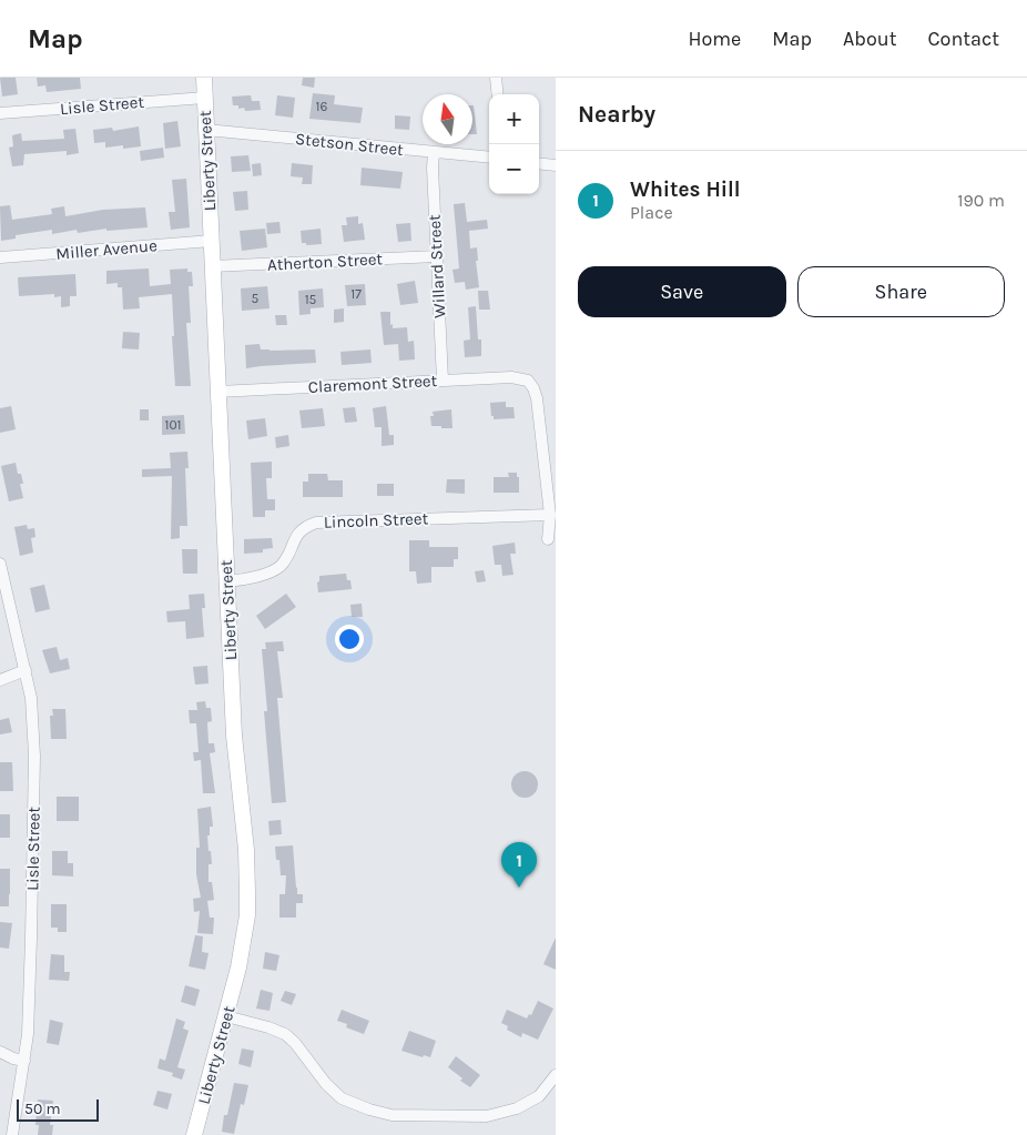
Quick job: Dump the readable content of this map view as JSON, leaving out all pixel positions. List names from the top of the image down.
{
  "streets": {
    "main road": ["Liberty Street"],
    "street": [
      "Lisle Street",
      "Stetson Street",
      "Miller Avenue",
      "Atherton Street",
      "Willard Street",
      "Claremont Street",
      "Lincoln Street"
    ]
  },
  "crossings": [
    ["Lisle Street", "Liberty Street"],
    ["Stetson Street", "Liberty Street"],
    ["Stetson Street", "Willard Street"],
    ["Liberty Street", "Miller Avenue"],
    ["Liberty Street", "Atherton Street"],
    ["Liberty Street", "Claremont Street"],
    ["Liberty Street", "Lincoln Street"],
    ["Atherton Street", "Willard Street"],
    ["Willard Street", "Claremont Street"],
    ["Claremont Street", "Lincoln Street"]
  ],
  "house_numbers": [
    "16",
    "17",
    "5",
    "15",
    "101"
  ],
  "scale_bar": "50 m",
  "north": "top",
  "page": {
    "header": "Map",
    "nav": [
      "Home",
      "Map",
      "About",
      "Contact"
    ],
    "heading": "Nearby",
    "map_buttons": ["+", "−"],
    "list": [
      {
        "mark": "1",
        "name": "Whites Hill",
        "note": "Place",
        "value": "190 m"
      }
    ],
    "buttons": ["Save", "Share"],
    "pins": "1",
    "scale": "50 m"
  }
}
